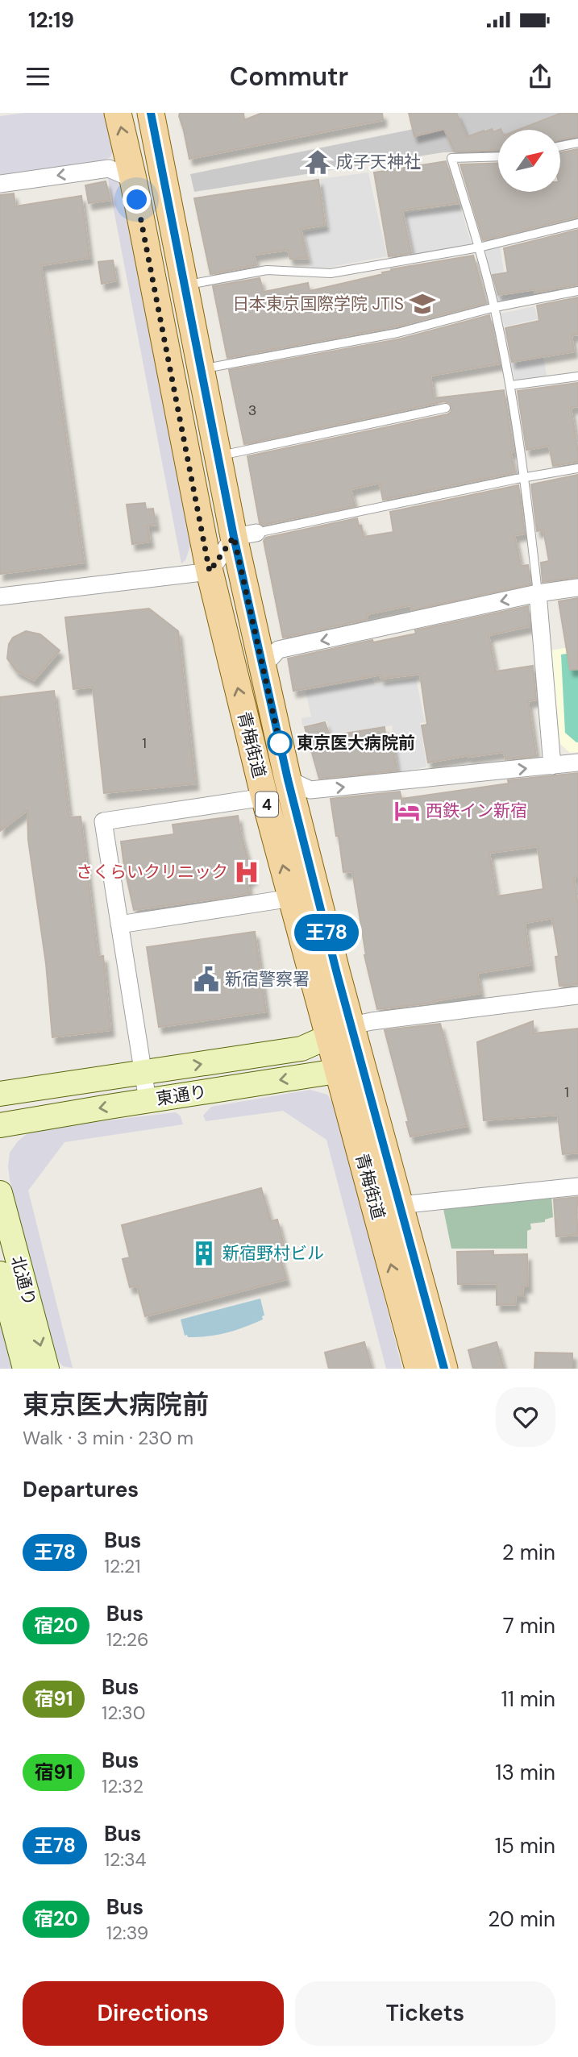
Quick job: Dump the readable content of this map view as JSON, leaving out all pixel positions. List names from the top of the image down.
{
  "streets": {
    "main road": [
      "青梅街道",
      "4",
      "東通り",
      "北通り"
    ]
  },
  "crossings": [
    ["青梅街道", "東通り"]
  ],
  "places": {
    "temple": ["成子天神社"],
    "school or university": ["日本東京国際学院 JTIS"],
    "other": ["東京医大病院前"],
    "hotel": ["西鉄イン新宿"],
    "hospital": ["さくらいクリニック"],
    "public building": ["新宿警察署"],
    "building": ["新宿野村ビル"]
  },
  "lines": ["bus line 王78"],
  "house_numbers": ["3", "1", "1"],
  "north": "top right",
  "page": {
    "status": "12:19",
    "header": "Commutr",
    "on_map": "王78",
    "heading": [
      ["東京医大病院前", "Walk · 3 min · 230 m"],
      "Departures"
    ],
    "list": [
      {
        "mark": "王78",
        "name": "Bus",
        "note": "12:21",
        "value": "2 min"
      },
      {
        "mark": "宿20",
        "name": "Bus",
        "note": "12:26",
        "value": "7 min"
      },
      {
        "mark": "宿91",
        "name": "Bus",
        "note": "12:30",
        "value": "11 min"
      },
      {
        "mark": "宿91",
        "name": "Bus",
        "note": "12:32",
        "value": "13 min"
      },
      {
        "mark": "王78",
        "name": "Bus",
        "note": "12:34",
        "value": "15 min"
      },
      {
        "mark": "宿20",
        "name": "Bus",
        "note": "12:39",
        "value": "20 min"
      }
    ],
    "buttons": ["Directions", "Tickets"]
  }
}
